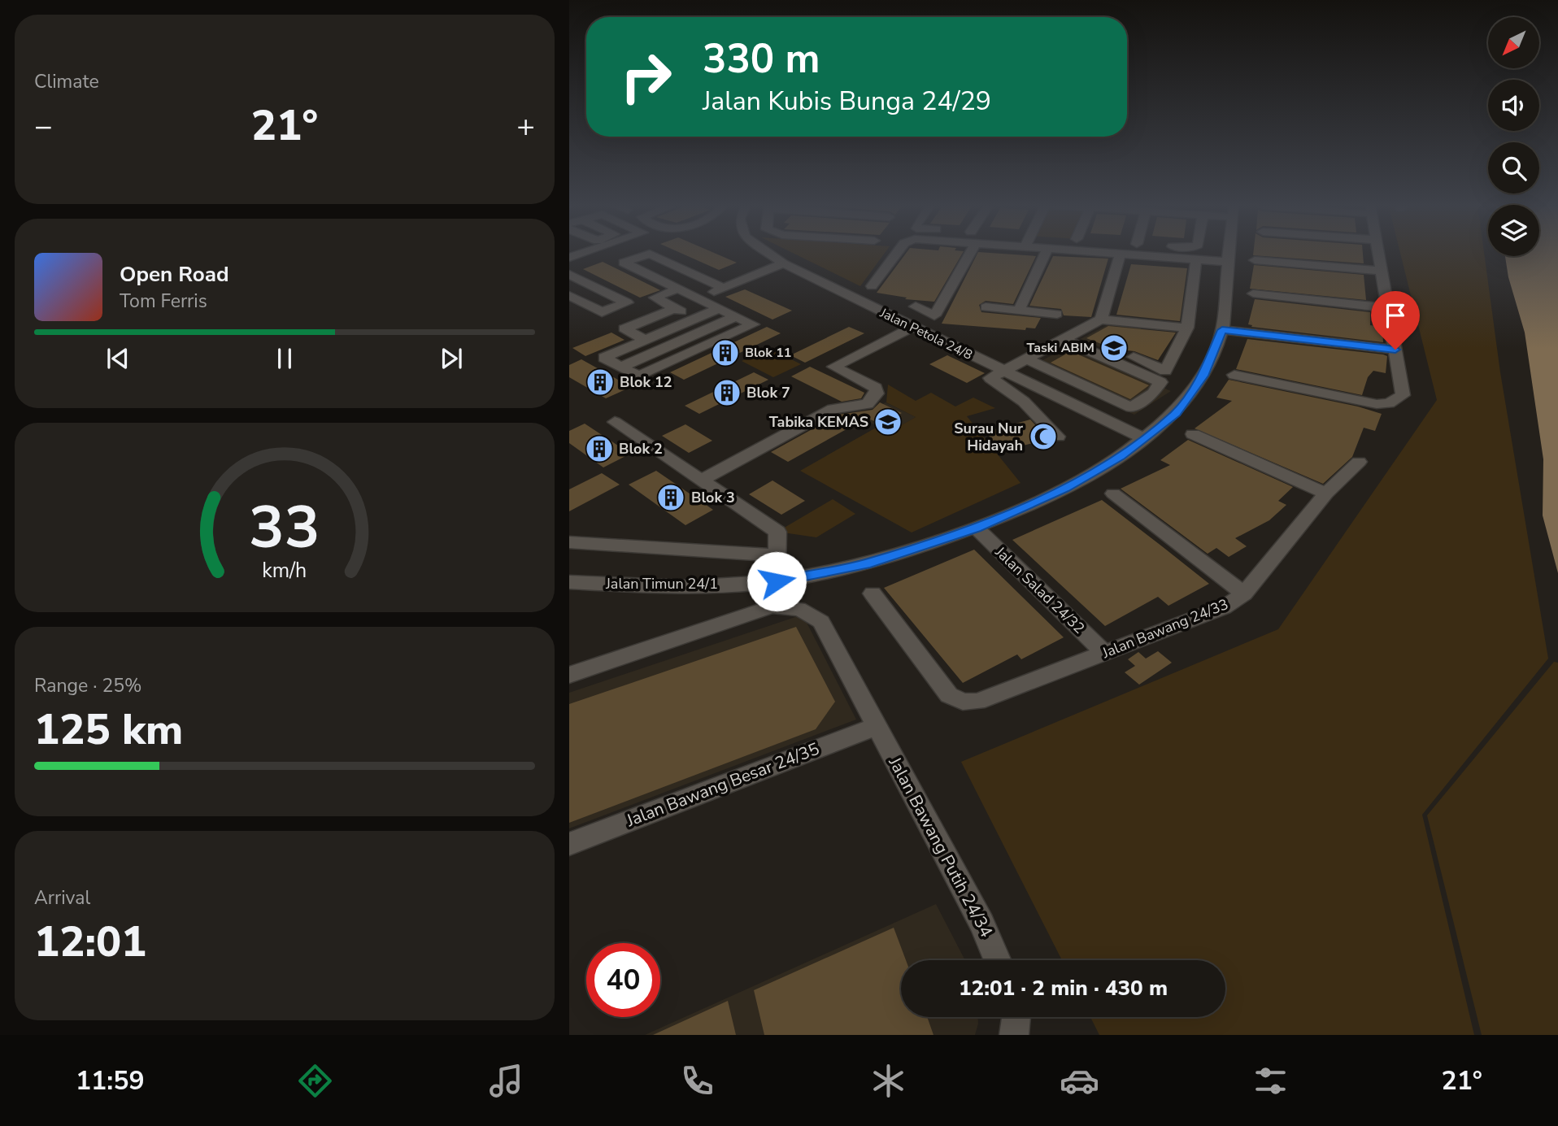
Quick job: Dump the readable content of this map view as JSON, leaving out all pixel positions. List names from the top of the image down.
{
  "streets": {
    "street": [
      "Jalan Petola 24/8",
      "Jalan Timun 24/1",
      "Jalan Salad 24/32",
      "Jalan Bawang 24/33",
      "Jalan Bawang Besar 24/35",
      "Jalan Bawang Putih 24/34"
    ]
  },
  "crossings": [
    ["Jalan Petola 24/8", "Jalan Timun 24/1"],
    ["Jalan Timun 24/1", "Jalan Salad 24/32"],
    ["Jalan Salad 24/32", "Jalan Bawang 24/33"],
    ["Jalan Bawang Besar 24/35", "Jalan Bawang Putih 24/34"]
  ],
  "places": {
    "school or university": ["Taski ABIM", "Tabika KEMAS"],
    "building": [
      "Blok 11",
      "Blok 12",
      "Blok 7",
      "Blok 2",
      "Blok 3"
    ],
    "mosque": ["Surau Nur Hidayah"]
  },
  "north": "bottom left",
  "page": {
    "tile": [
      "Climate",
      ["Range · 25%", "125 km"],
      ["Arrival", "12:01"]
    ],
    "turn": ["330 m", "Jalan Kubis Bunga 24/29"],
    "heat": ["−", "21°", "+"],
    "song": ["Open Road", "Tom Ferris"],
    "limit": "40",
    "trip": "12:01 · 2 min · 430 m",
    "tabs": ["11:59", "21°"],
    "gauge": ["33", "km/h"]
  }
}
